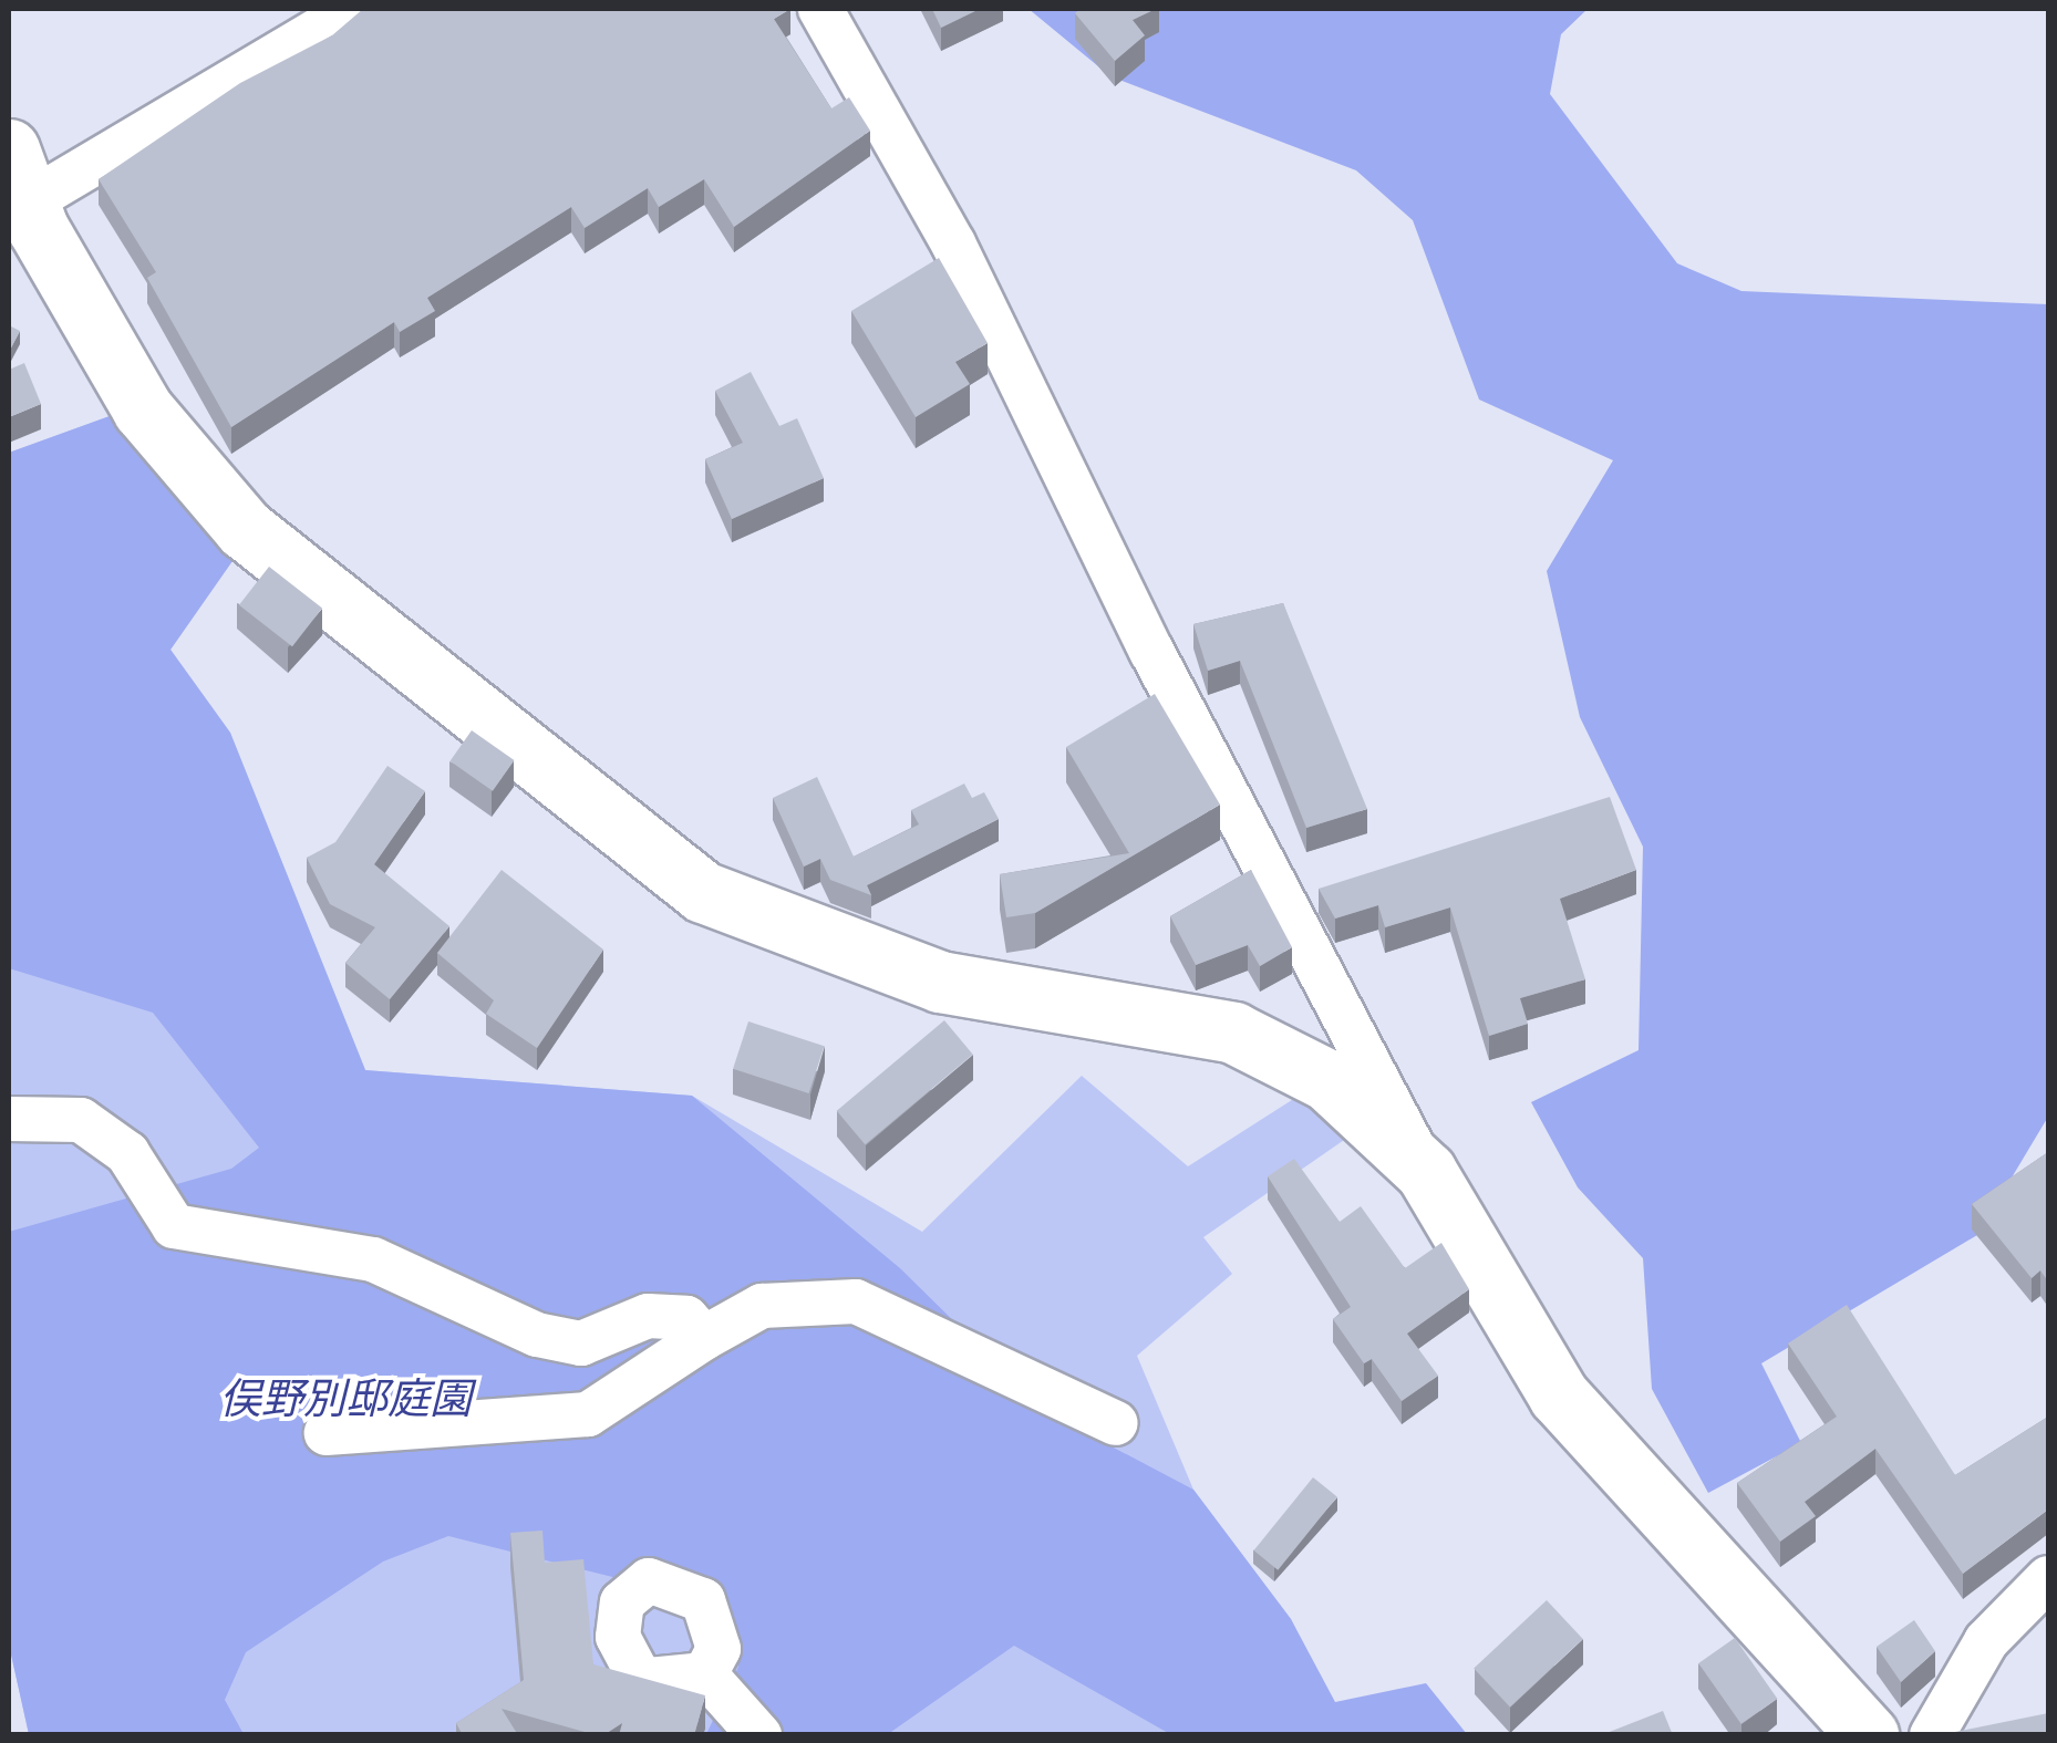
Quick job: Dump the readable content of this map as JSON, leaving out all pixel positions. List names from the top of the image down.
{
  "parks": ["俣野別邸庭園"]
}
